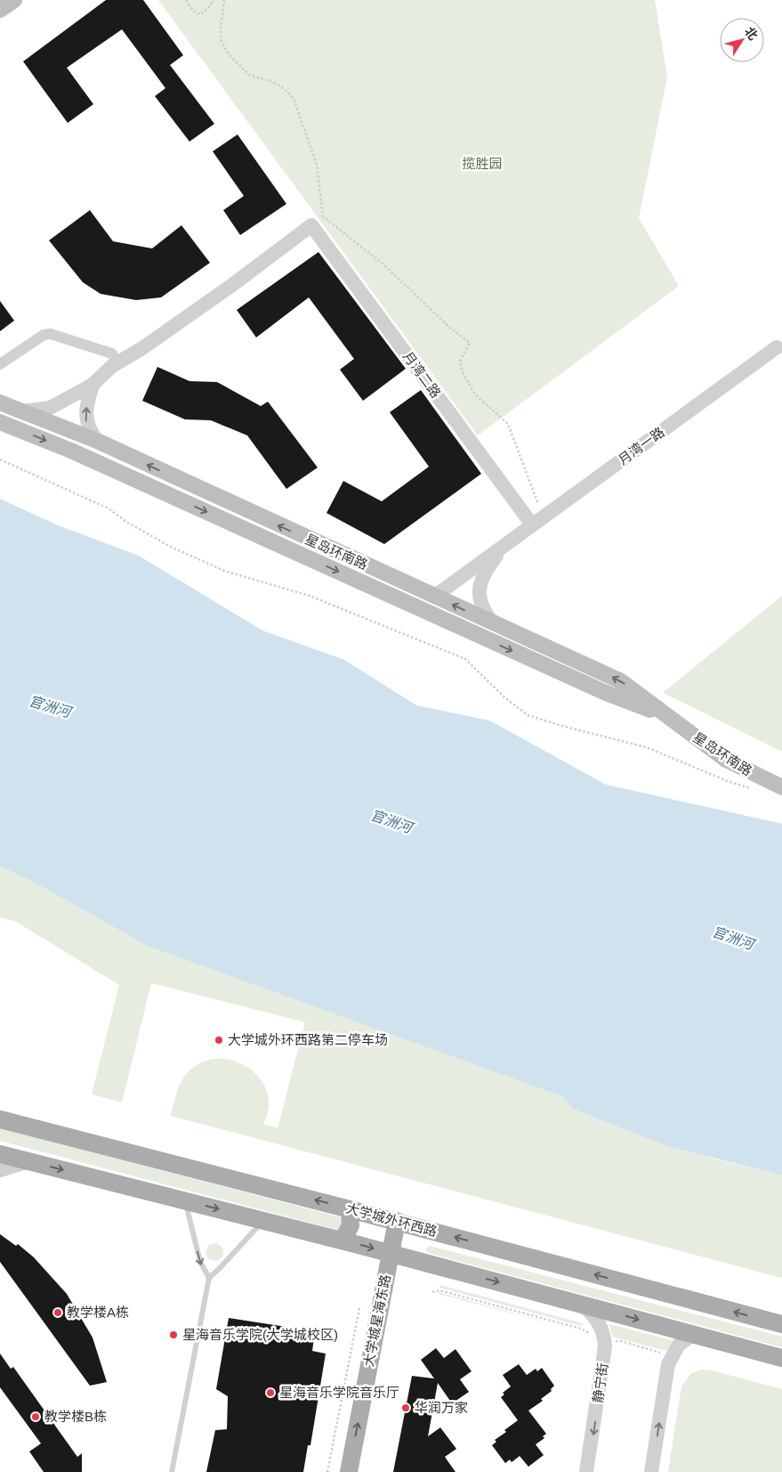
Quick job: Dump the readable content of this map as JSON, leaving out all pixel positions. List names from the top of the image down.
{
  "streets": {
    "main road": ["星岛环南路", "大学城外环西路", "大学城星海东路"],
    "street": ["月湾二路", "月湾一路", "静宁街"]
  },
  "crossings": [
    ["月湾二路", "月湾一路"],
    ["月湾一路", "星岛环南路"],
    ["大学城外环西路", "大学城星海东路"]
  ],
  "one_way": ["大学城星海东路"],
  "water": ["官洲河"],
  "parks": ["揽胜园"],
  "places": [
    "大学城外环西路第二停车场",
    "教学楼A栋",
    "星海音乐学院(大学城校区)",
    "星海音乐学院音乐厅",
    "华润万家",
    "教学楼B栋"
  ],
  "north": "top right"
}
